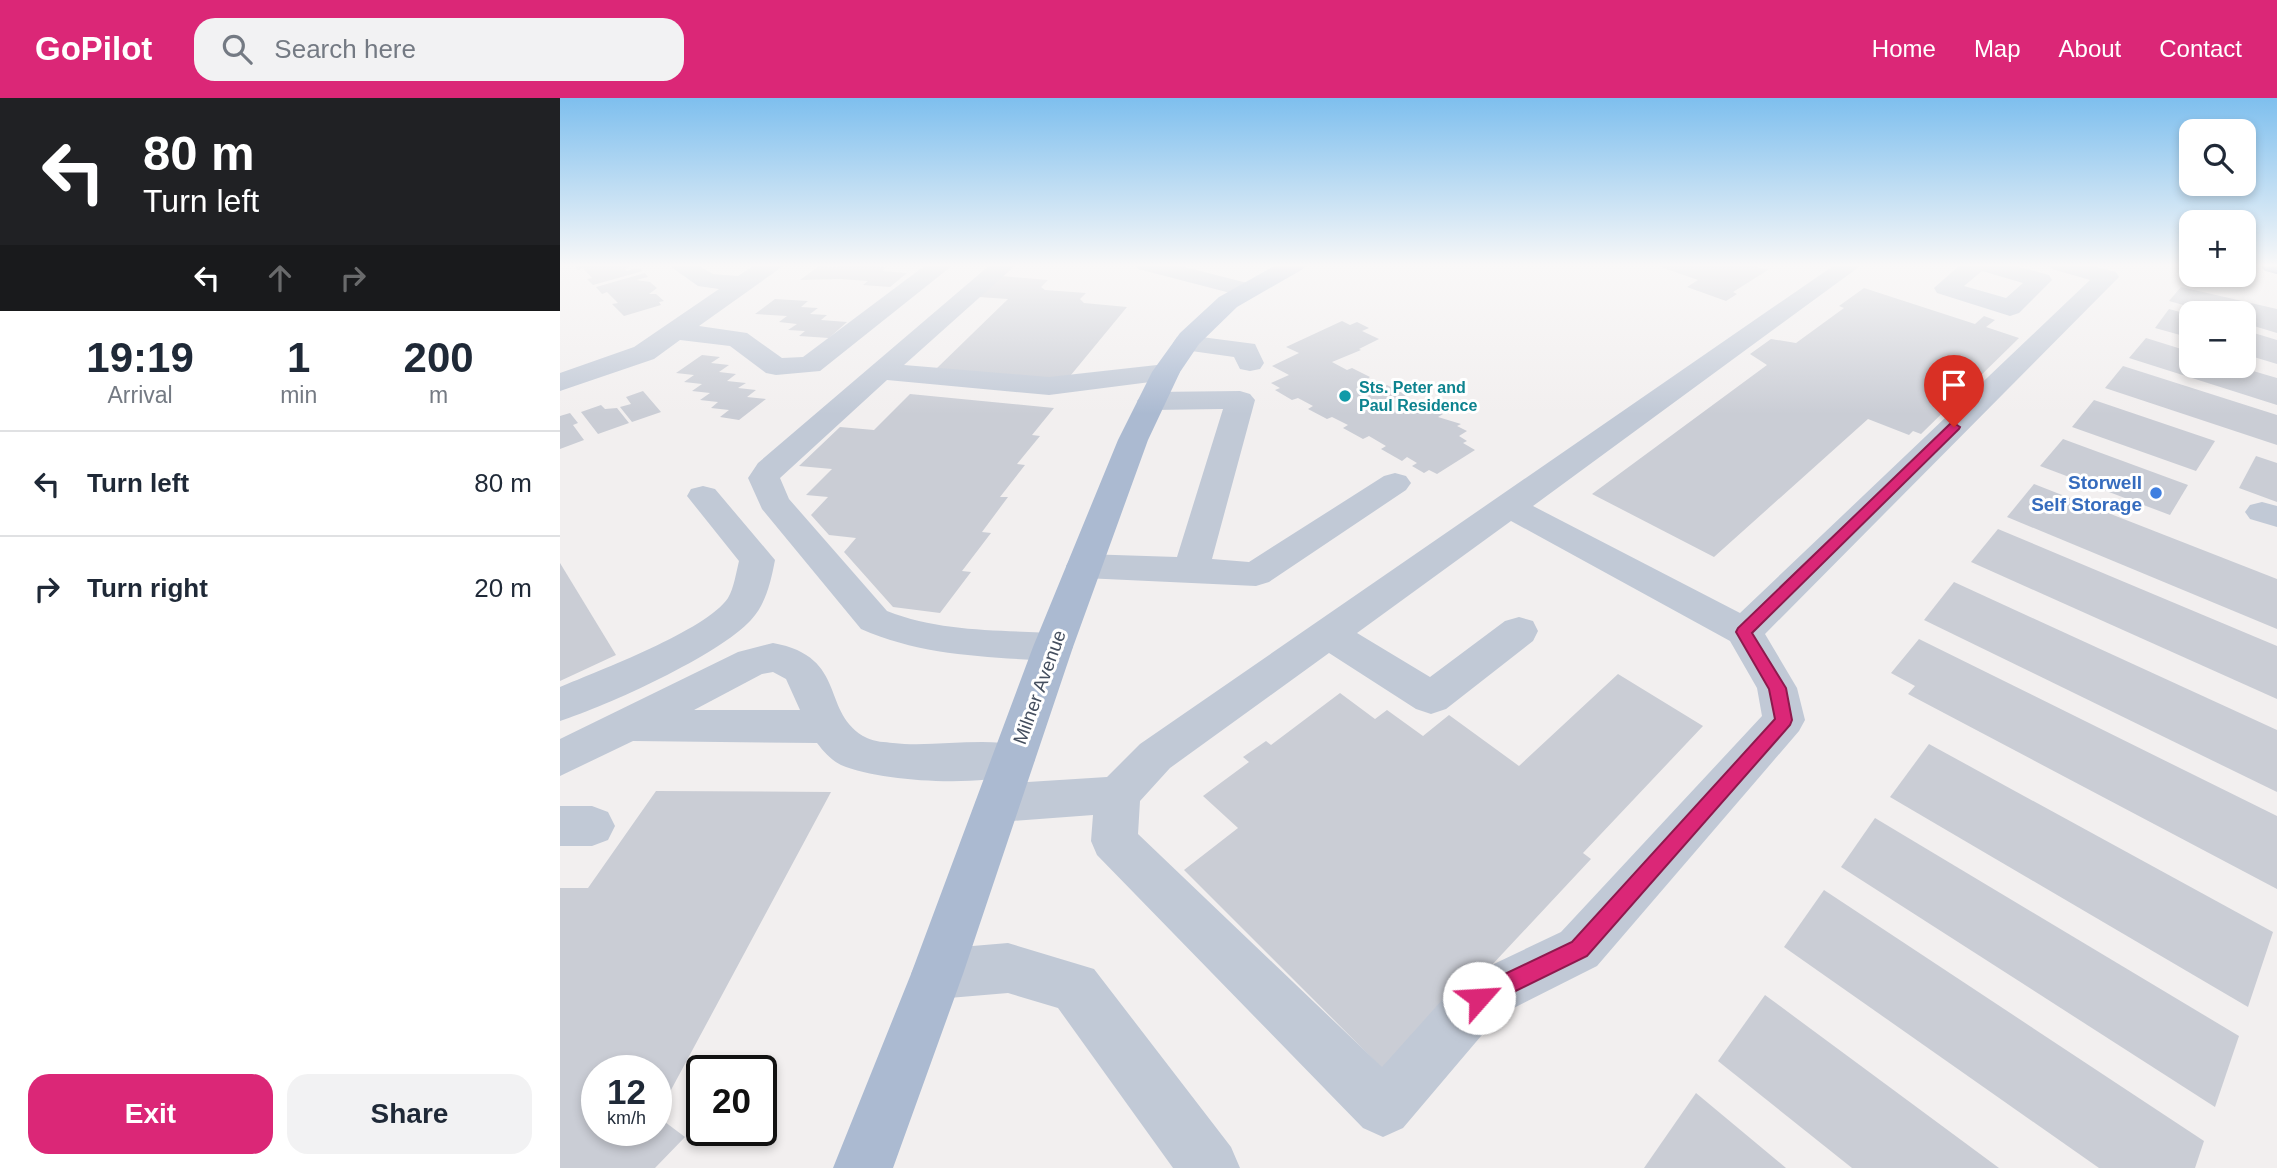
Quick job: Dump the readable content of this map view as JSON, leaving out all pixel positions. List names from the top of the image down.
{
  "streets": {
    "main road": ["Milner Avenue"]
  },
  "places": ["Sts. Peter and Paul Residence", "Storwell Self Storage"],
  "page": {
    "header": "GoPilot",
    "search": "Search here",
    "nav": [
      "Home",
      "Map",
      "About",
      "Contact"
    ],
    "turn": ["80 m", "Turn left"],
    "map_buttons": ["+", "−"],
    "eta": [
      "19:19",
      "Arrival",
      "1",
      "min",
      "200",
      "m"
    ],
    "list": [
      {
        "name": "Turn left",
        "value": "80 m"
      },
      {
        "name": "Turn right",
        "value": "20 m"
      }
    ],
    "speed": "12 km/h",
    "limit": "20",
    "buttons": ["Exit", "Share"]
  }
}
